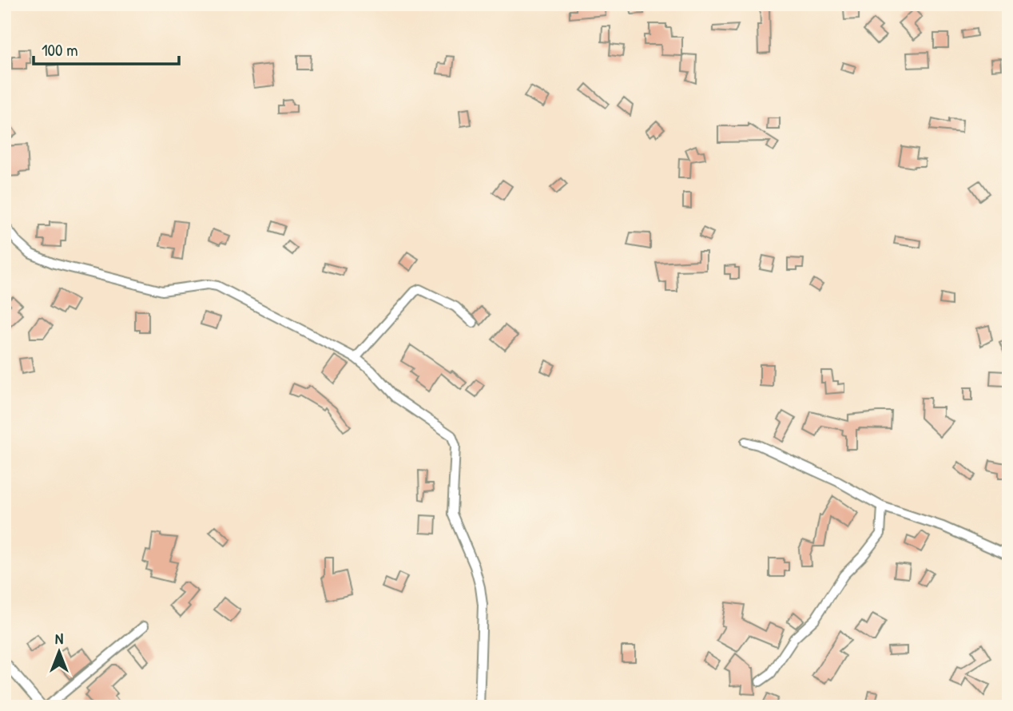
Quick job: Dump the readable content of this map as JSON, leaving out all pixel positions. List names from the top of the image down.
{
  "scale_bar": "100 m",
  "north": "top"
}
